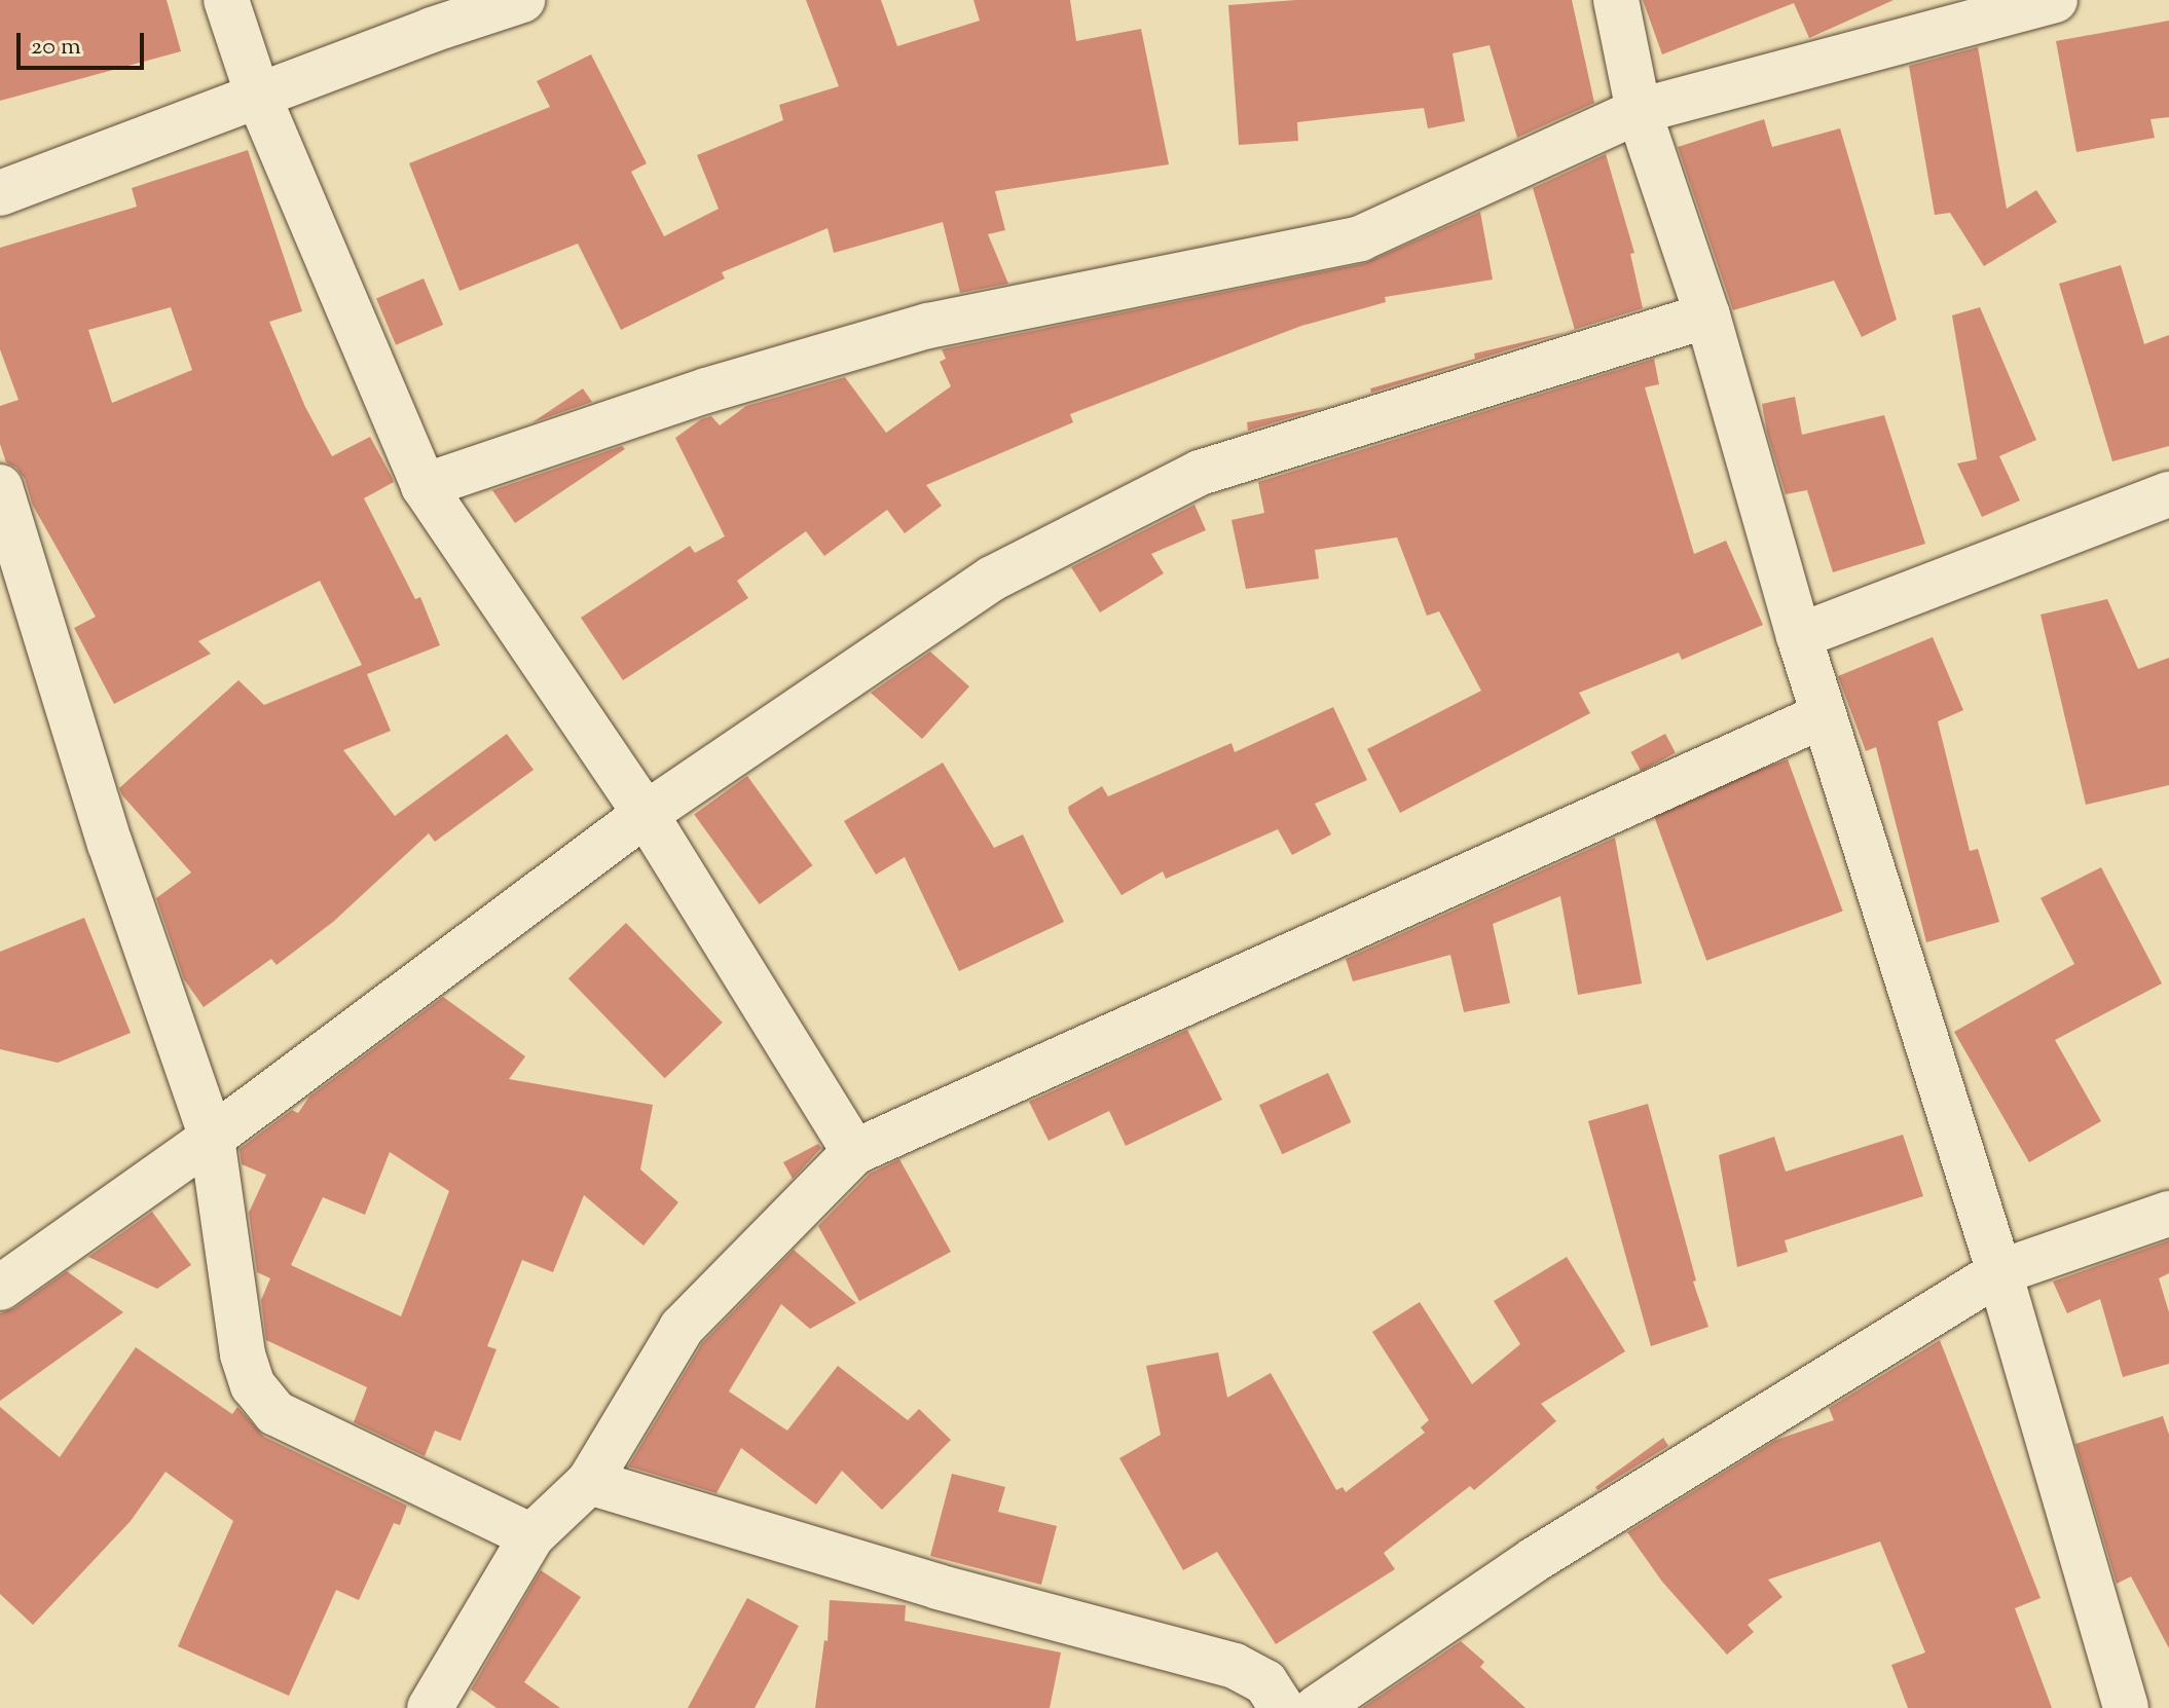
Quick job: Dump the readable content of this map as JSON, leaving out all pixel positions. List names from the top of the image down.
{
  "scale_bar": "20 m"
}
